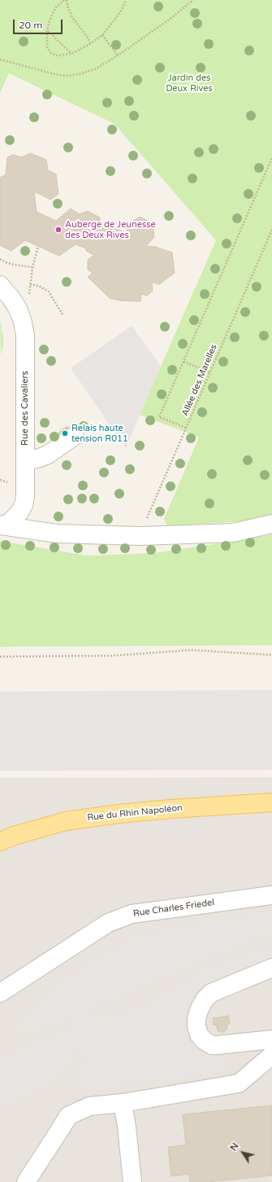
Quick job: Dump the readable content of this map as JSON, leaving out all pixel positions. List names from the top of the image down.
{
  "streets": {
    "main road": ["Rue du Rhin Napoléon"],
    "street": ["Rue des Cavaliers", "Rue Charles Friedel"],
    "path": ["Allée des Marelles"]
  },
  "parks": ["Jardin des Deux Rives"],
  "places": ["Auberge de Jeunesse des Deux Rives", "Relais haute tension R011"],
  "scale_bar": "20 m",
  "north": "top left"
}
